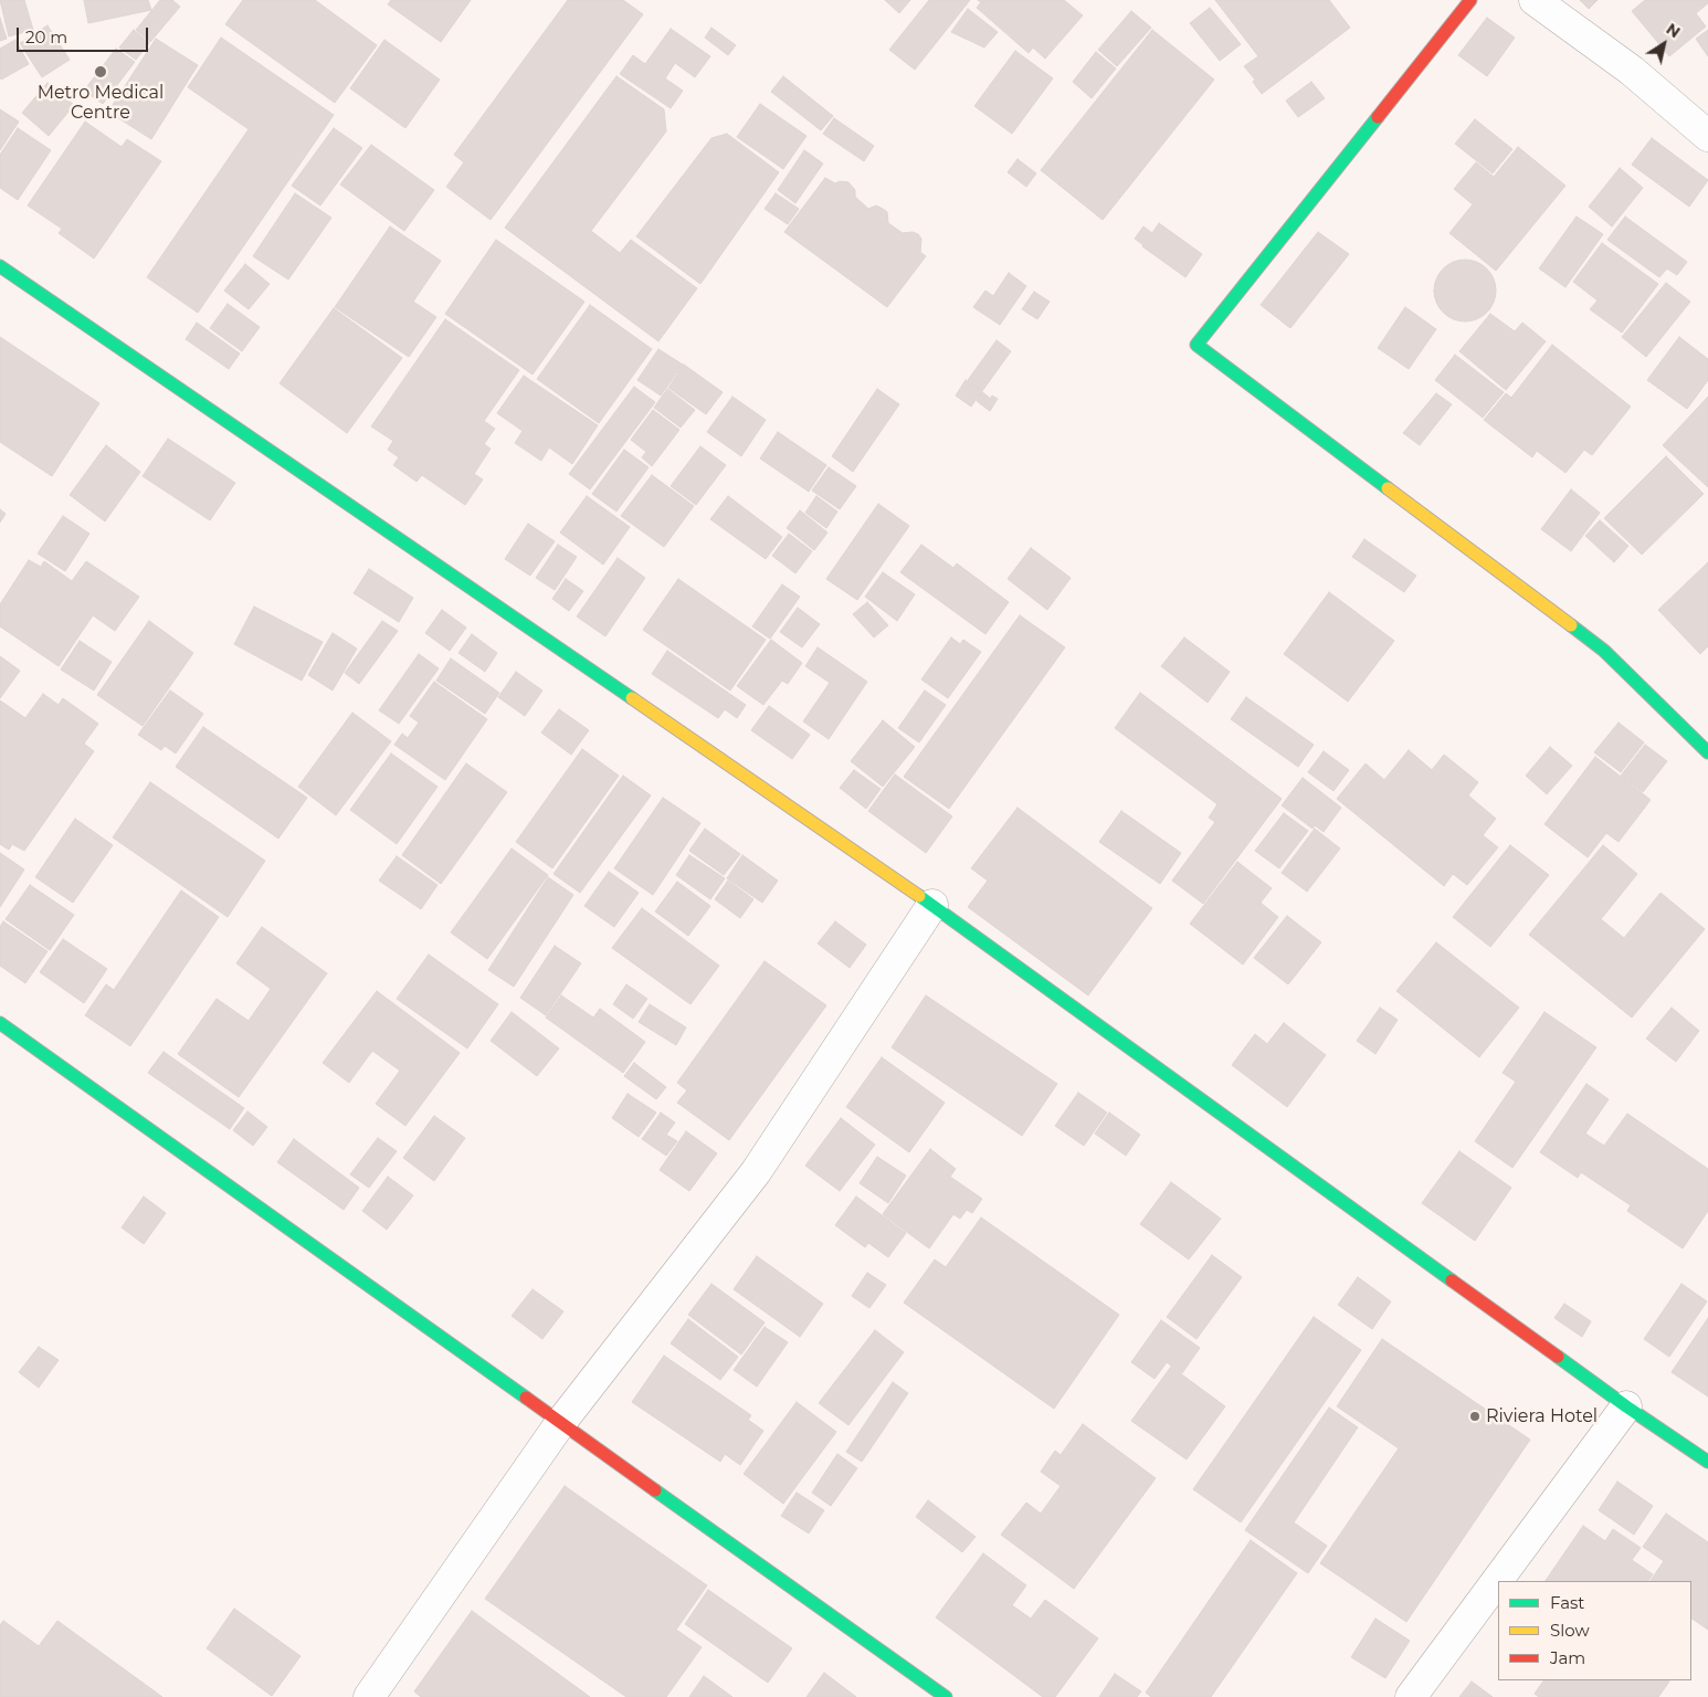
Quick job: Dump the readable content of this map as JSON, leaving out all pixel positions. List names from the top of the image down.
{
  "places": ["Metro Medical Centre", "Riviera Hotel"],
  "legend": ["Fast", "Slow", "Jam"],
  "scale_bar": "20 m",
  "north": "top right"
}
